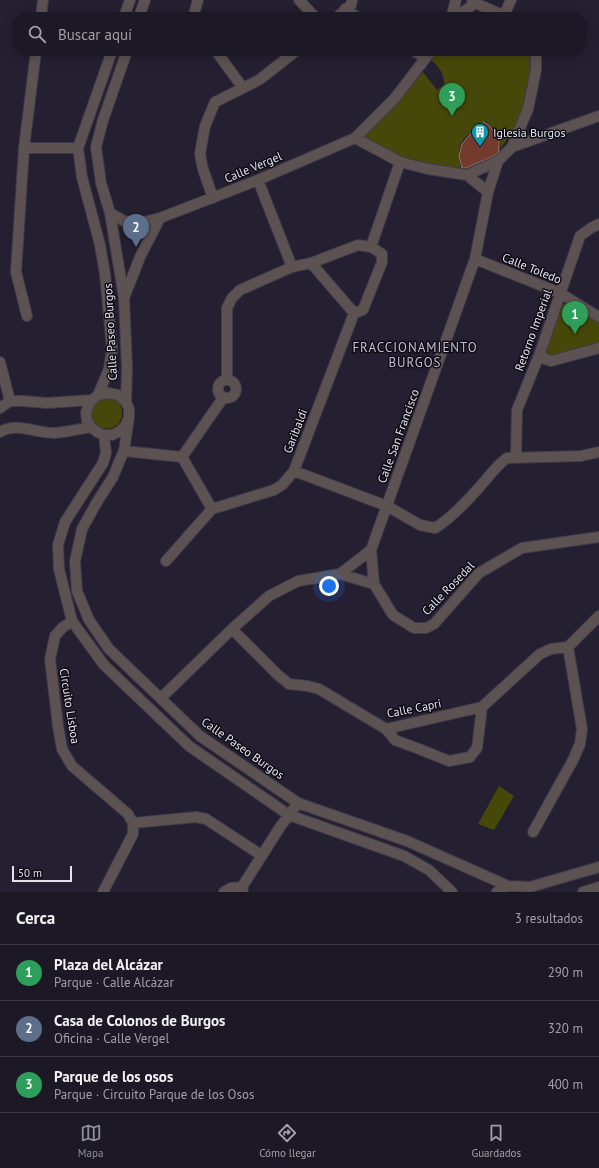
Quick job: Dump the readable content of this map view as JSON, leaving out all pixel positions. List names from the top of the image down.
{
  "streets": {
    "street": [
      "Calle Vergel",
      "Calle Toledo",
      "Retorno Imperial",
      "Calle Paseo Burgos",
      "Garibaldi",
      "Calle San Francisco",
      "Calle Rosedal",
      "Circuito Lisboa",
      "Calle Capri"
    ]
  },
  "crossings": [
    ["Calle Vergel", "Calle Paseo Burgos"],
    ["Calle Toledo", "Retorno Imperial"],
    ["Calle Toledo", "Calle San Francisco"],
    ["Calle San Francisco", "Calle Rosedal"]
  ],
  "districts": ["FRACCIONAMIENTO BURGOS"],
  "places": {
    "building": ["Iglesia Burgos"]
  },
  "scale_bar": "50 m",
  "page": {
    "search": "Buscar aquí",
    "pins": ["3", "2", "1"],
    "scale": "50 m",
    "heading": ["Cerca", "3 resultados"],
    "list": [
      {
        "mark": "1",
        "name": "Plaza del Alcázar",
        "note": "Parque · Calle Alcázar",
        "value": "290 m"
      },
      {
        "mark": "2",
        "name": "Casa de Colonos de Burgos",
        "note": "Oficina · Calle Vergel",
        "value": "320 m"
      },
      {
        "mark": "3",
        "name": "Parque de los osos",
        "note": "Parque · Circuito Parque de los Osos",
        "value": "400 m"
      }
    ],
    "nav": ["Mapa", "Cómo llegar", "Guardados"]
  }
}
